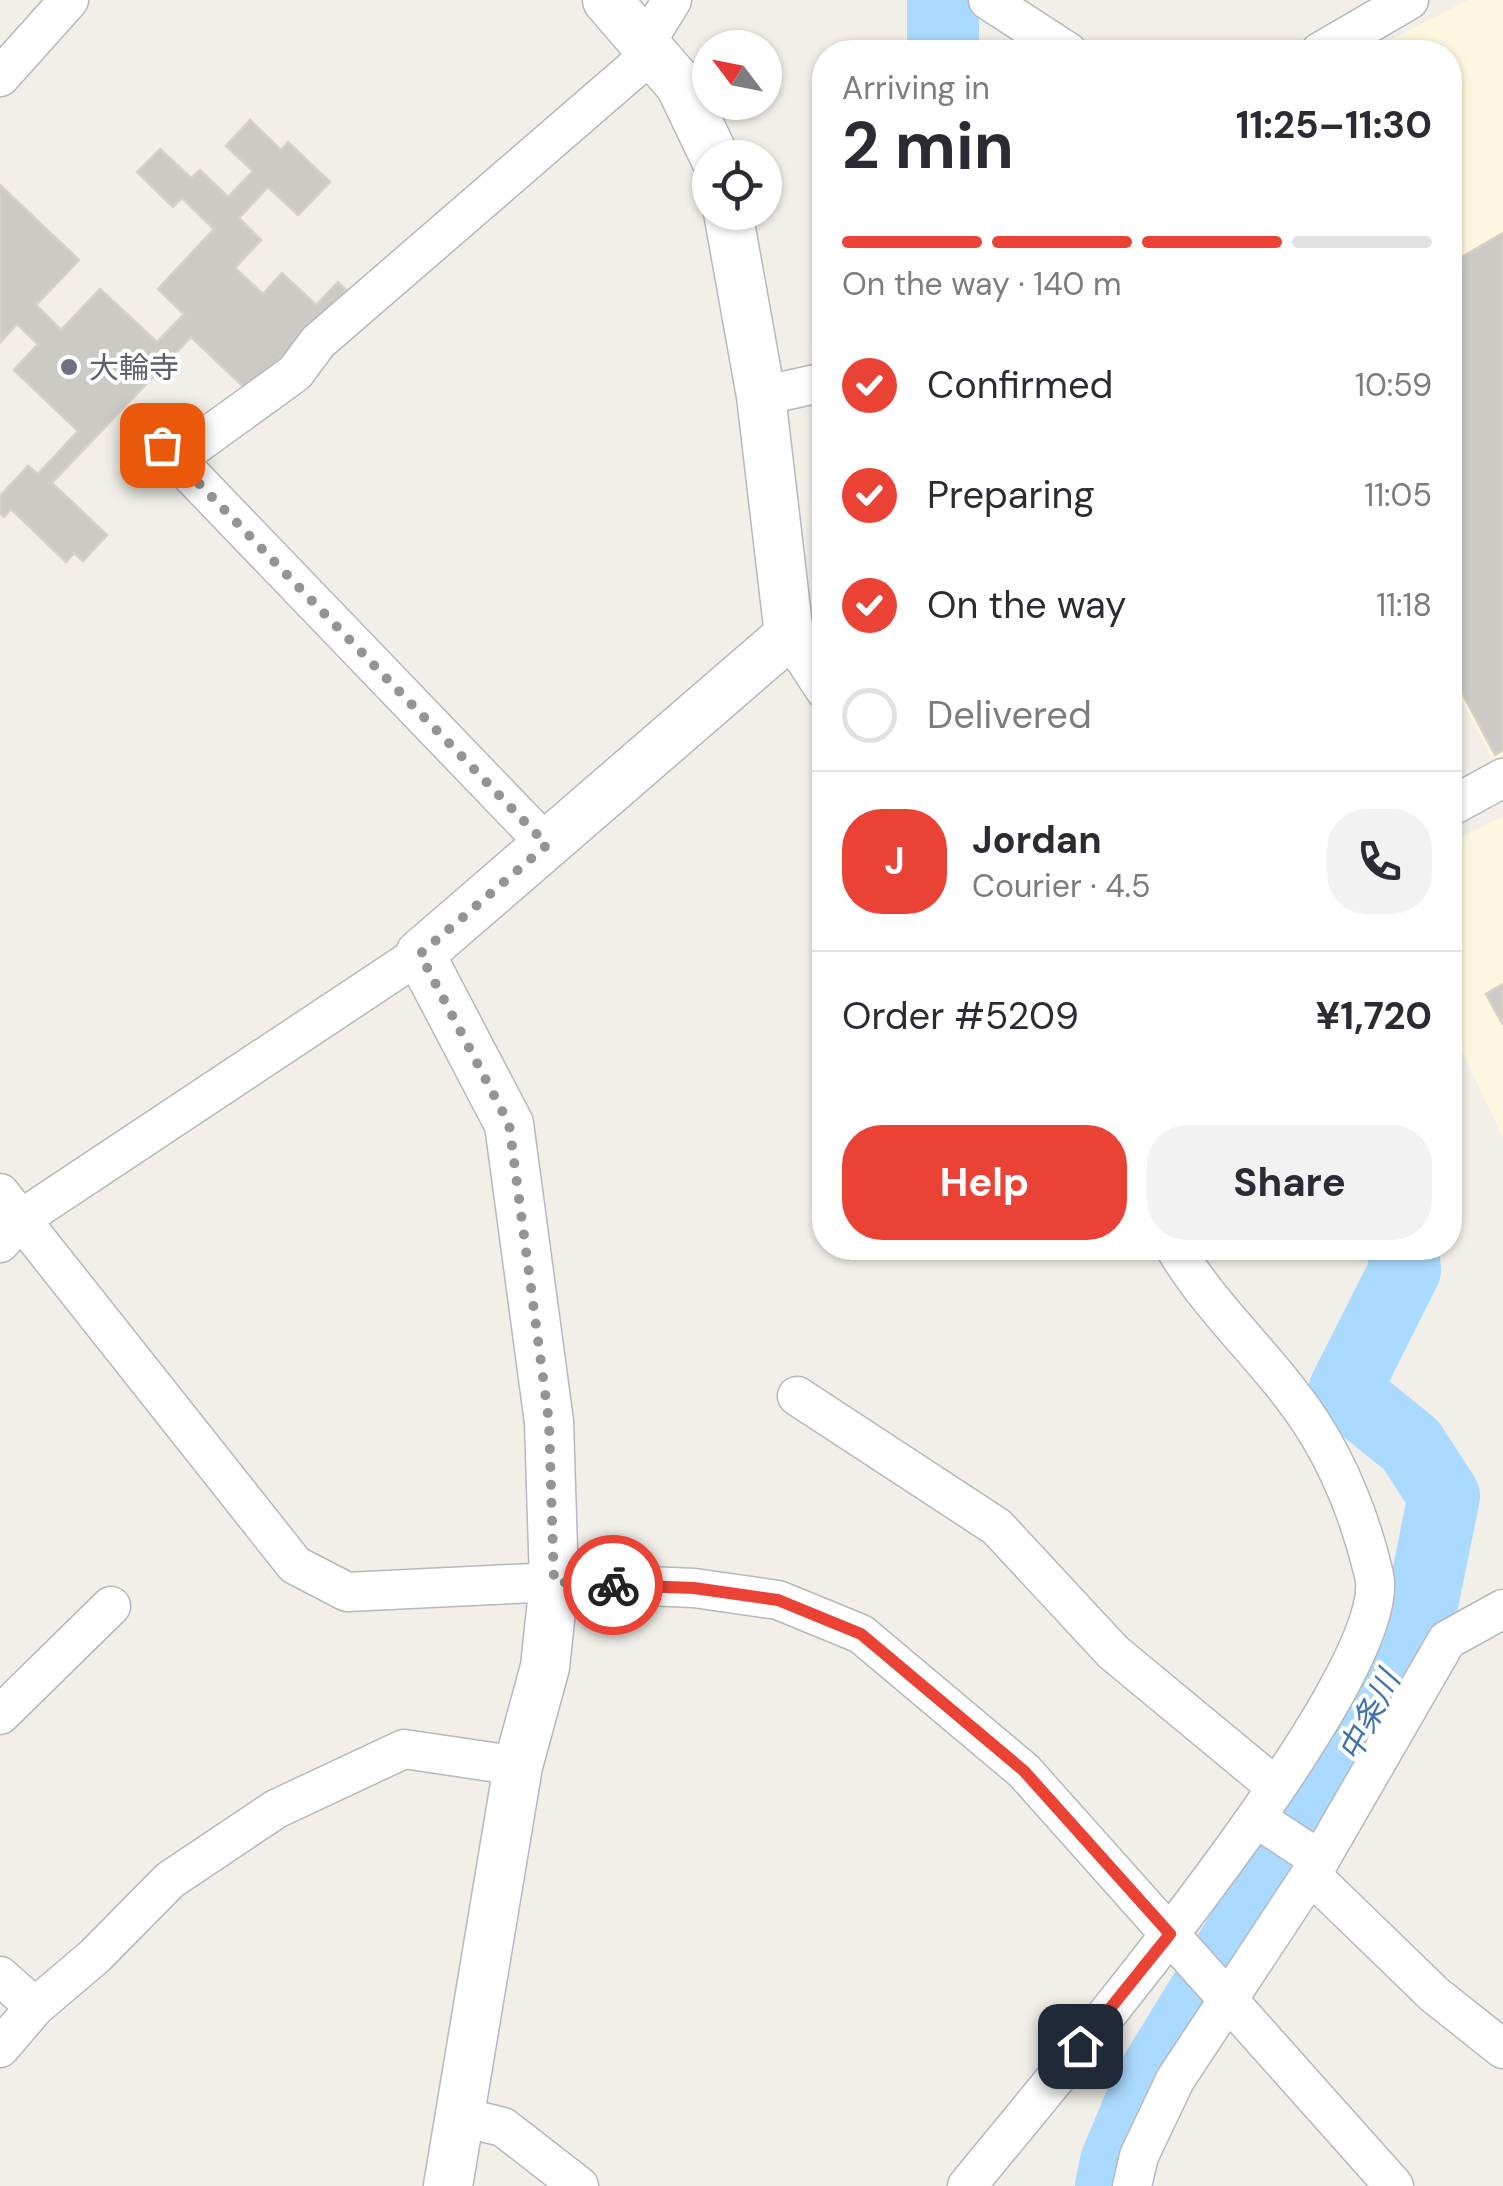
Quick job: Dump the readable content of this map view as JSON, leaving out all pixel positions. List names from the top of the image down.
{
  "water": ["中条川"],
  "places": ["大輪寺"],
  "north": "top left",
  "page": {
    "heading": ["2 min", "Arriving in", "11:25–11:30"],
    "panel": [
      "Jordan",
      "Courier · 4.5",
      "Order #5209",
      "¥1,720"
    ],
    "bar": "On the way · 140 m",
    "list": [
      ["Confirmed", "10:59"],
      ["Preparing", "11:05"],
      ["On the way", "11:18"],
      "Delivered"
    ],
    "round": "J",
    "buttons": ["Help", "Share"]
  }
}
